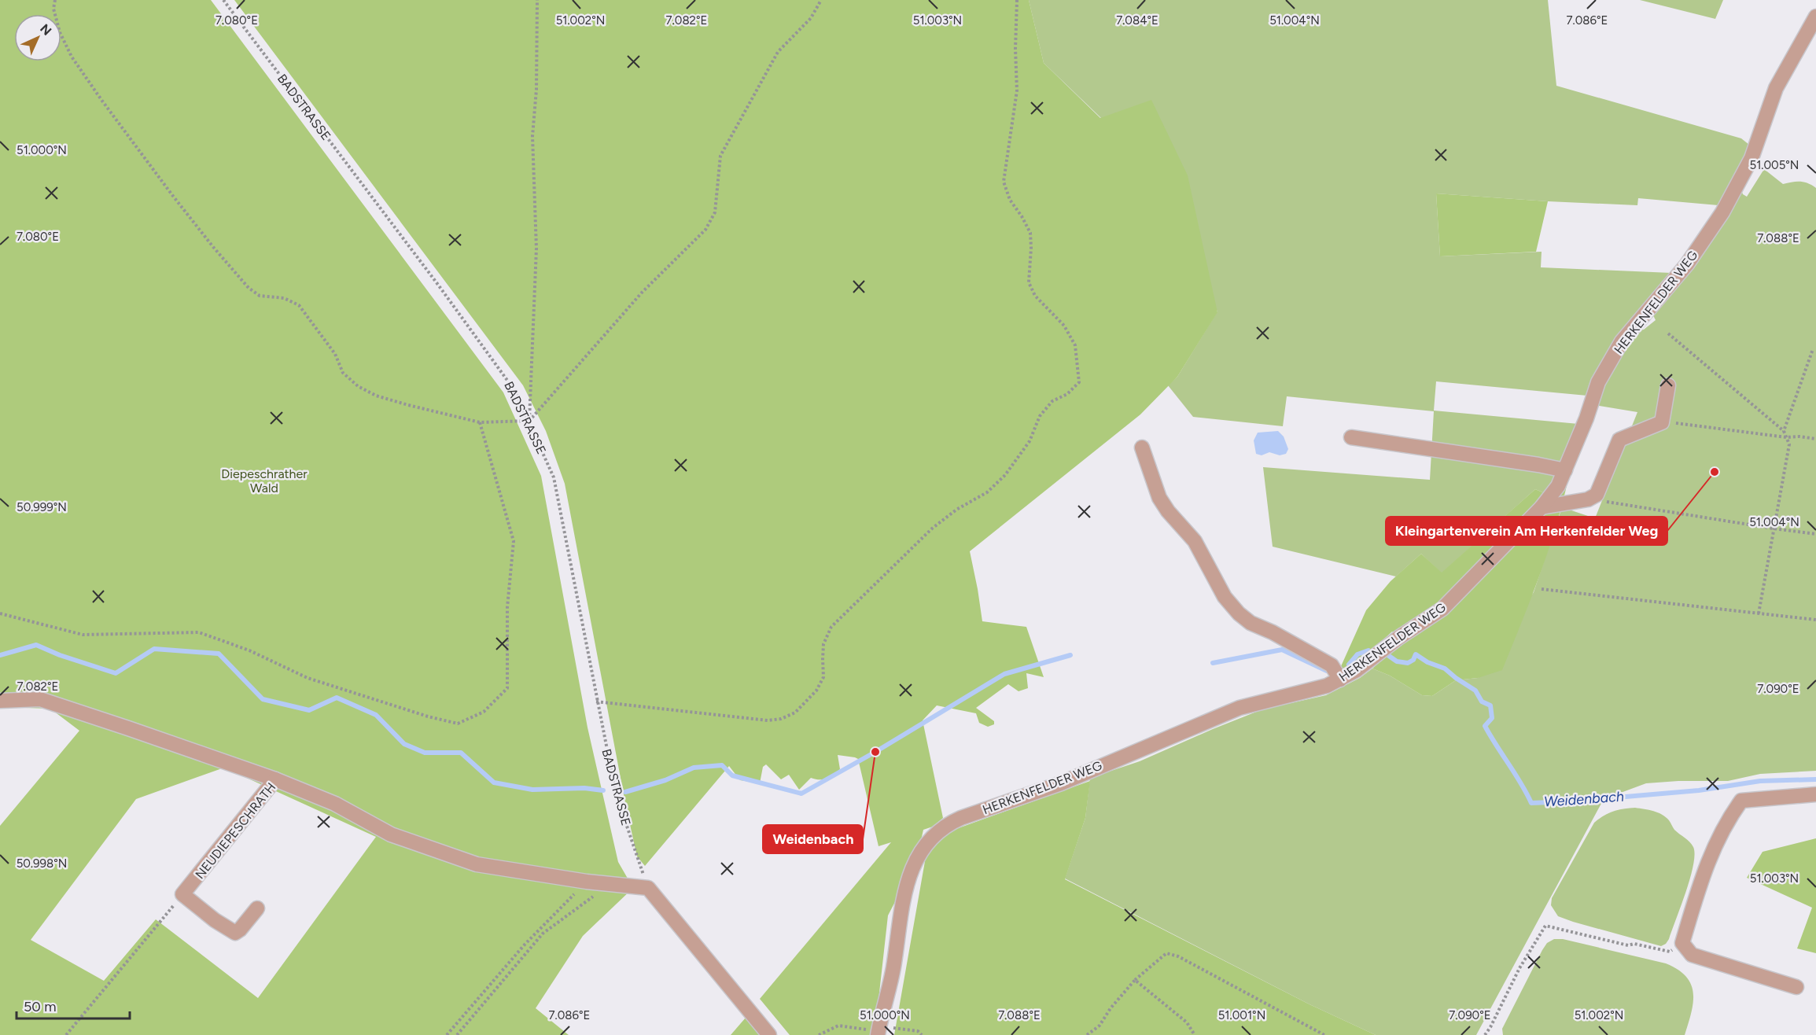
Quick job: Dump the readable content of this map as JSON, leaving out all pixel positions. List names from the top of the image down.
{
  "streets": {
    "street": ["HERKENFELDER WEG", "NEUDIEPESCHRATH"],
    "path": ["BADSTRASSE"]
  },
  "water": ["Weidenbach"],
  "parks": ["Diepeschrather Wald"],
  "places": ["Kleingartenverein Am Herkenfelder Weg", "Weidenbach"],
  "scale_bar": "50 m",
  "north": "top right",
  "coordinates": [
    "7.080°E",
    "51.002°N",
    "7.082°E",
    "51.003°N",
    "7.084°E",
    "51.004°N",
    "7.086°E",
    "51.000°N",
    "51.005°N",
    "7.088°E",
    "50.999°N",
    "7.090°E",
    "50.998°N",
    "51.001°N"
  ]
}
